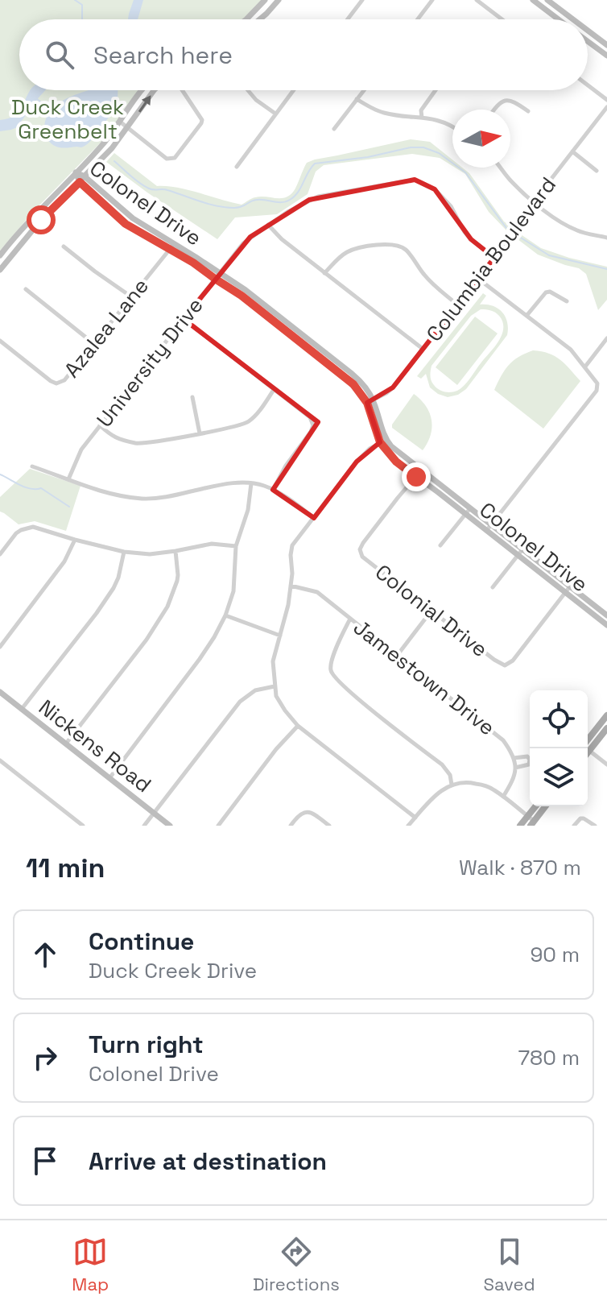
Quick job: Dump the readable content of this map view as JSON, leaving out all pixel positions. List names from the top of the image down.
{
  "streets": {
    "street": [
      "Colonel Drive",
      "Columbia Boulevard",
      "Azalea Lane",
      "University Drive",
      "Colonial Drive",
      "Jamestown Drive",
      "Nickens Road"
    ]
  },
  "crossings": [
    ["Colonel Drive", "Columbia Boulevard"],
    ["Colonel Drive", "Azalea Lane"],
    ["Colonel Drive", "University Drive"],
    ["Colonel Drive", "Colonial Drive"],
    ["Columbia Boulevard", "University Drive"]
  ],
  "parks": ["Duck Creek Greenbelt"],
  "north": "right",
  "page": {
    "search": "Search here",
    "heading": ["11 min", "Walk · 870 m"],
    "list": [
      ["Continue", "Duck Creek Drive", "90 m"],
      ["Turn right", "Colonel Drive", "780 m"],
      "Arrive at destination"
    ],
    "nav": ["Map", "Directions", "Saved"]
  }
}
